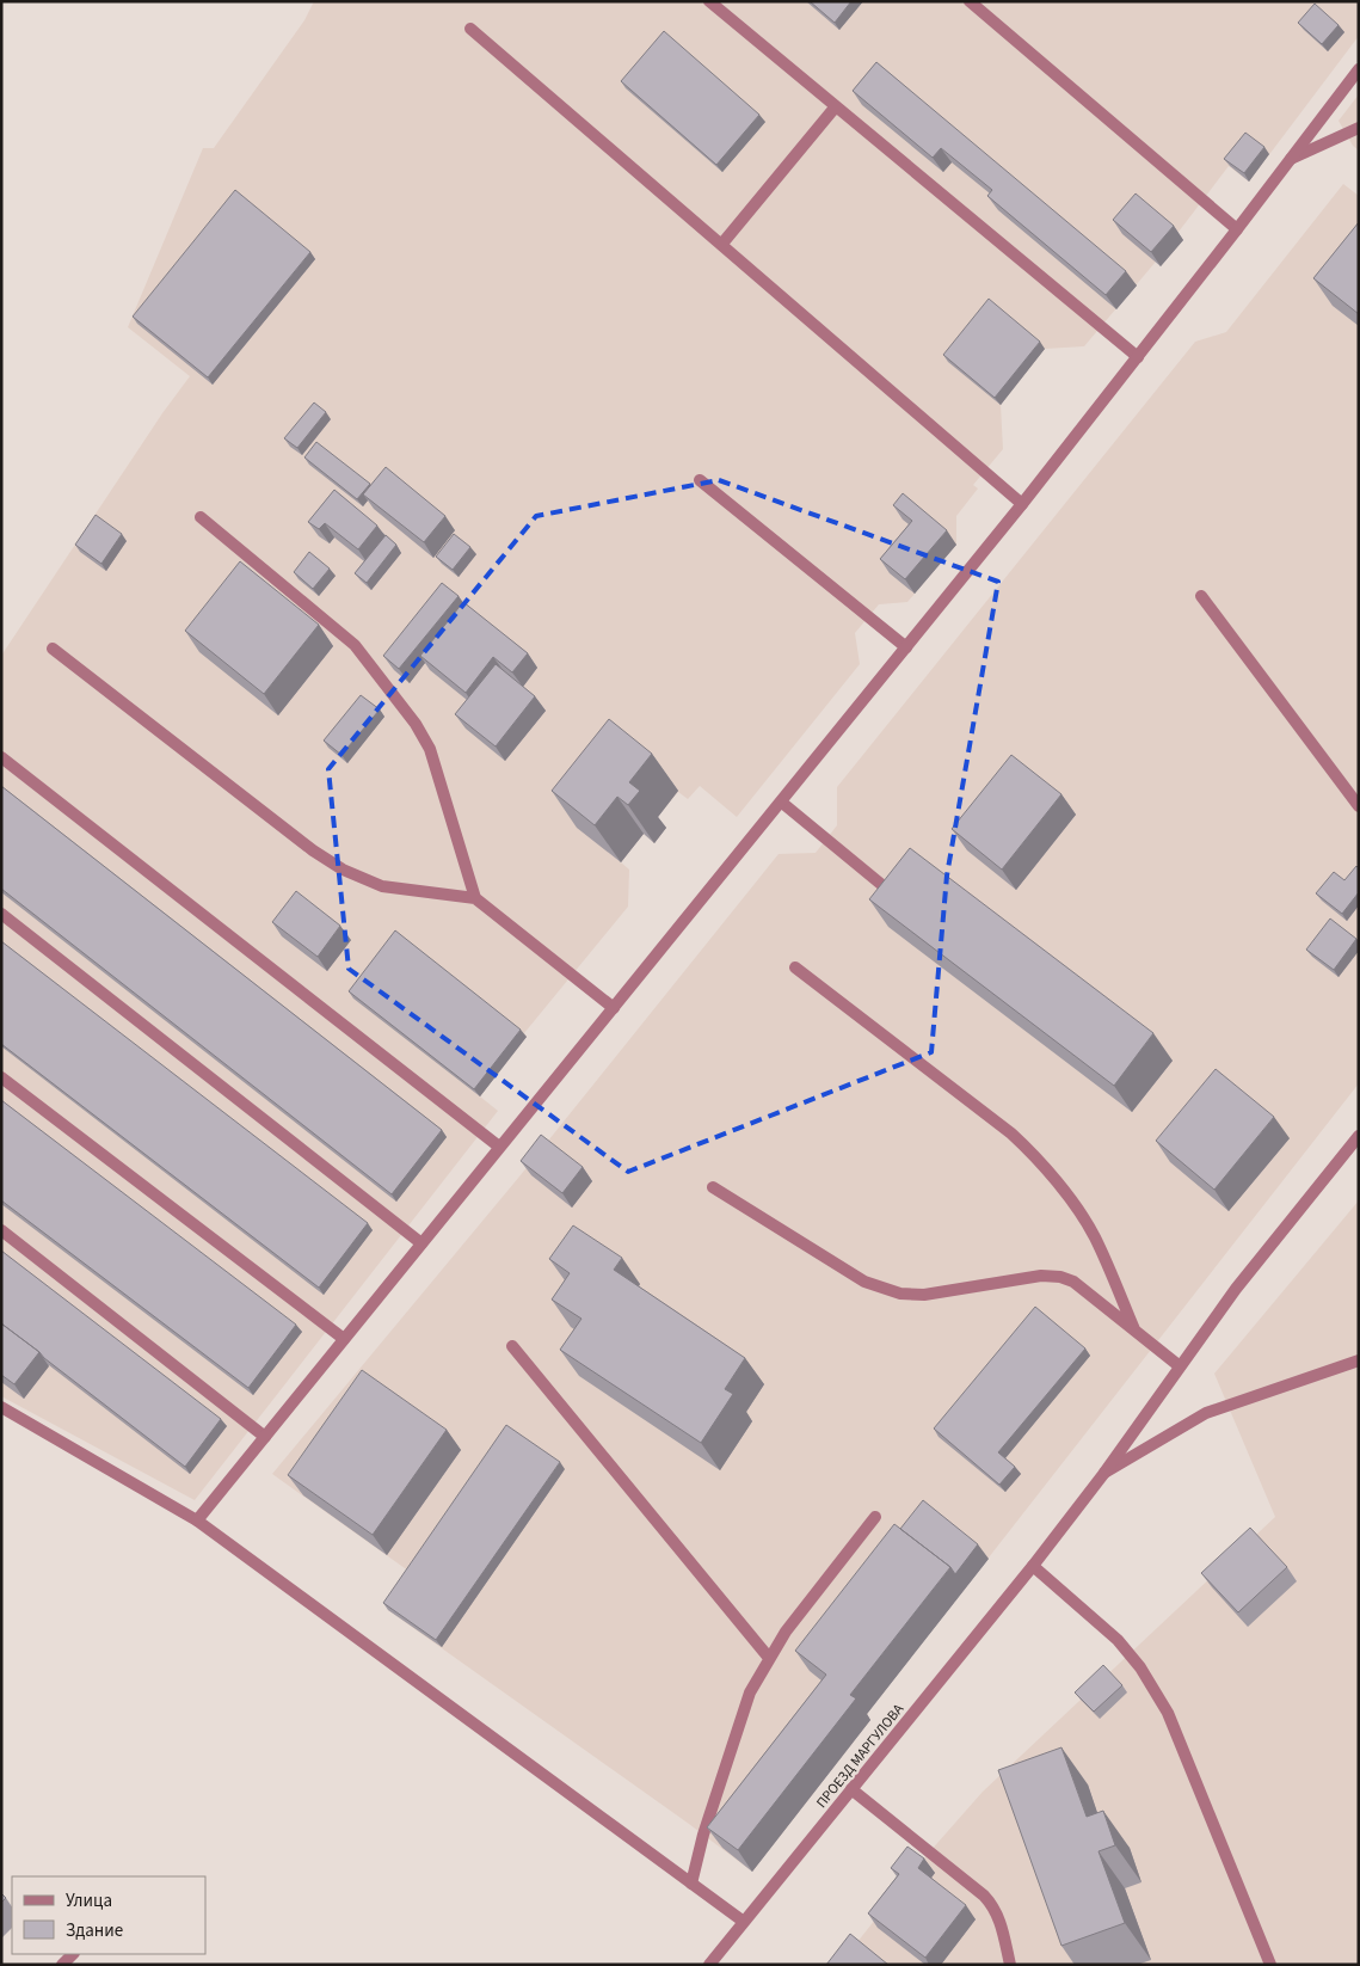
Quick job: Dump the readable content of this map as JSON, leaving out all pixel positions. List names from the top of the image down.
{
  "streets": {
    "street": ["ПРОЕЗД МАРГУЛОВА"]
  },
  "legend": ["Улица", "Здание"]
}
